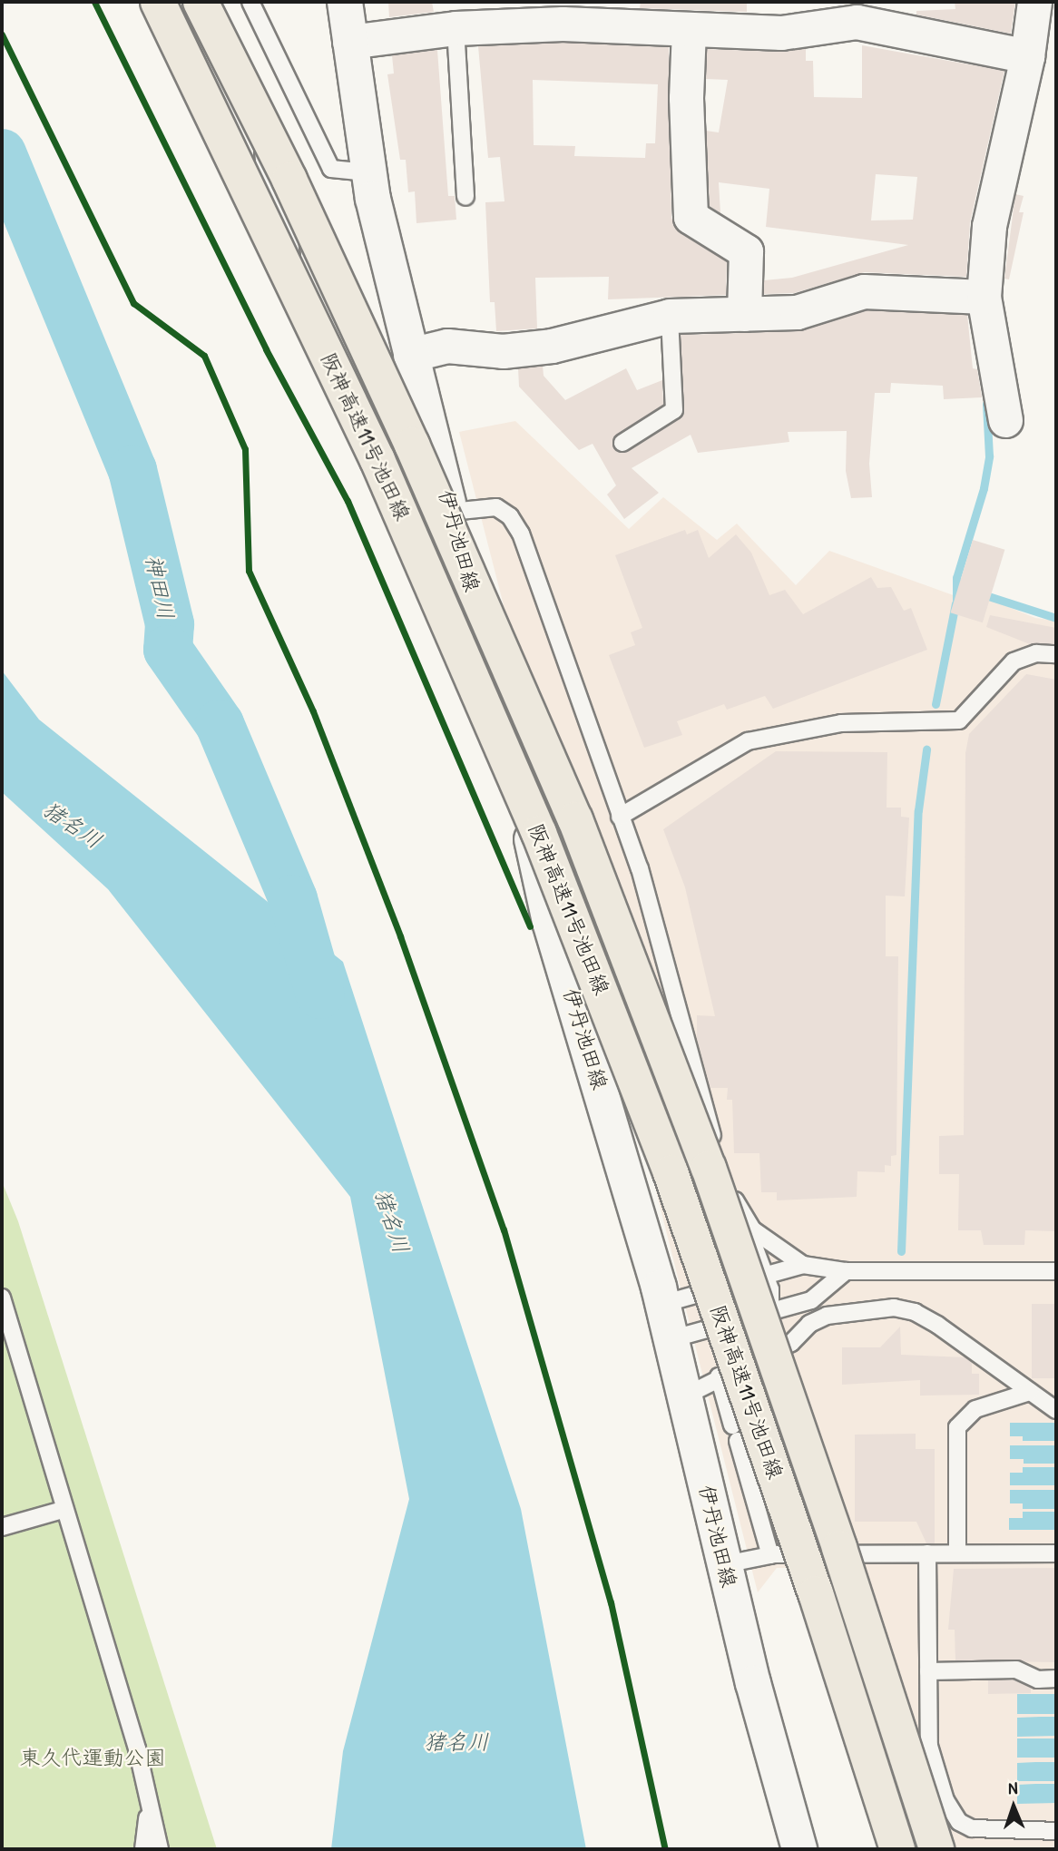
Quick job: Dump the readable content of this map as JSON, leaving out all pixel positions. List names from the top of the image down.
{
  "streets": {
    "highway": ["阪神高速11号池田線"],
    "main road": ["伊丹池田線"]
  },
  "water": ["神田川", "猪名川"],
  "parks": ["東久代運動公園"],
  "north": "top"
}
